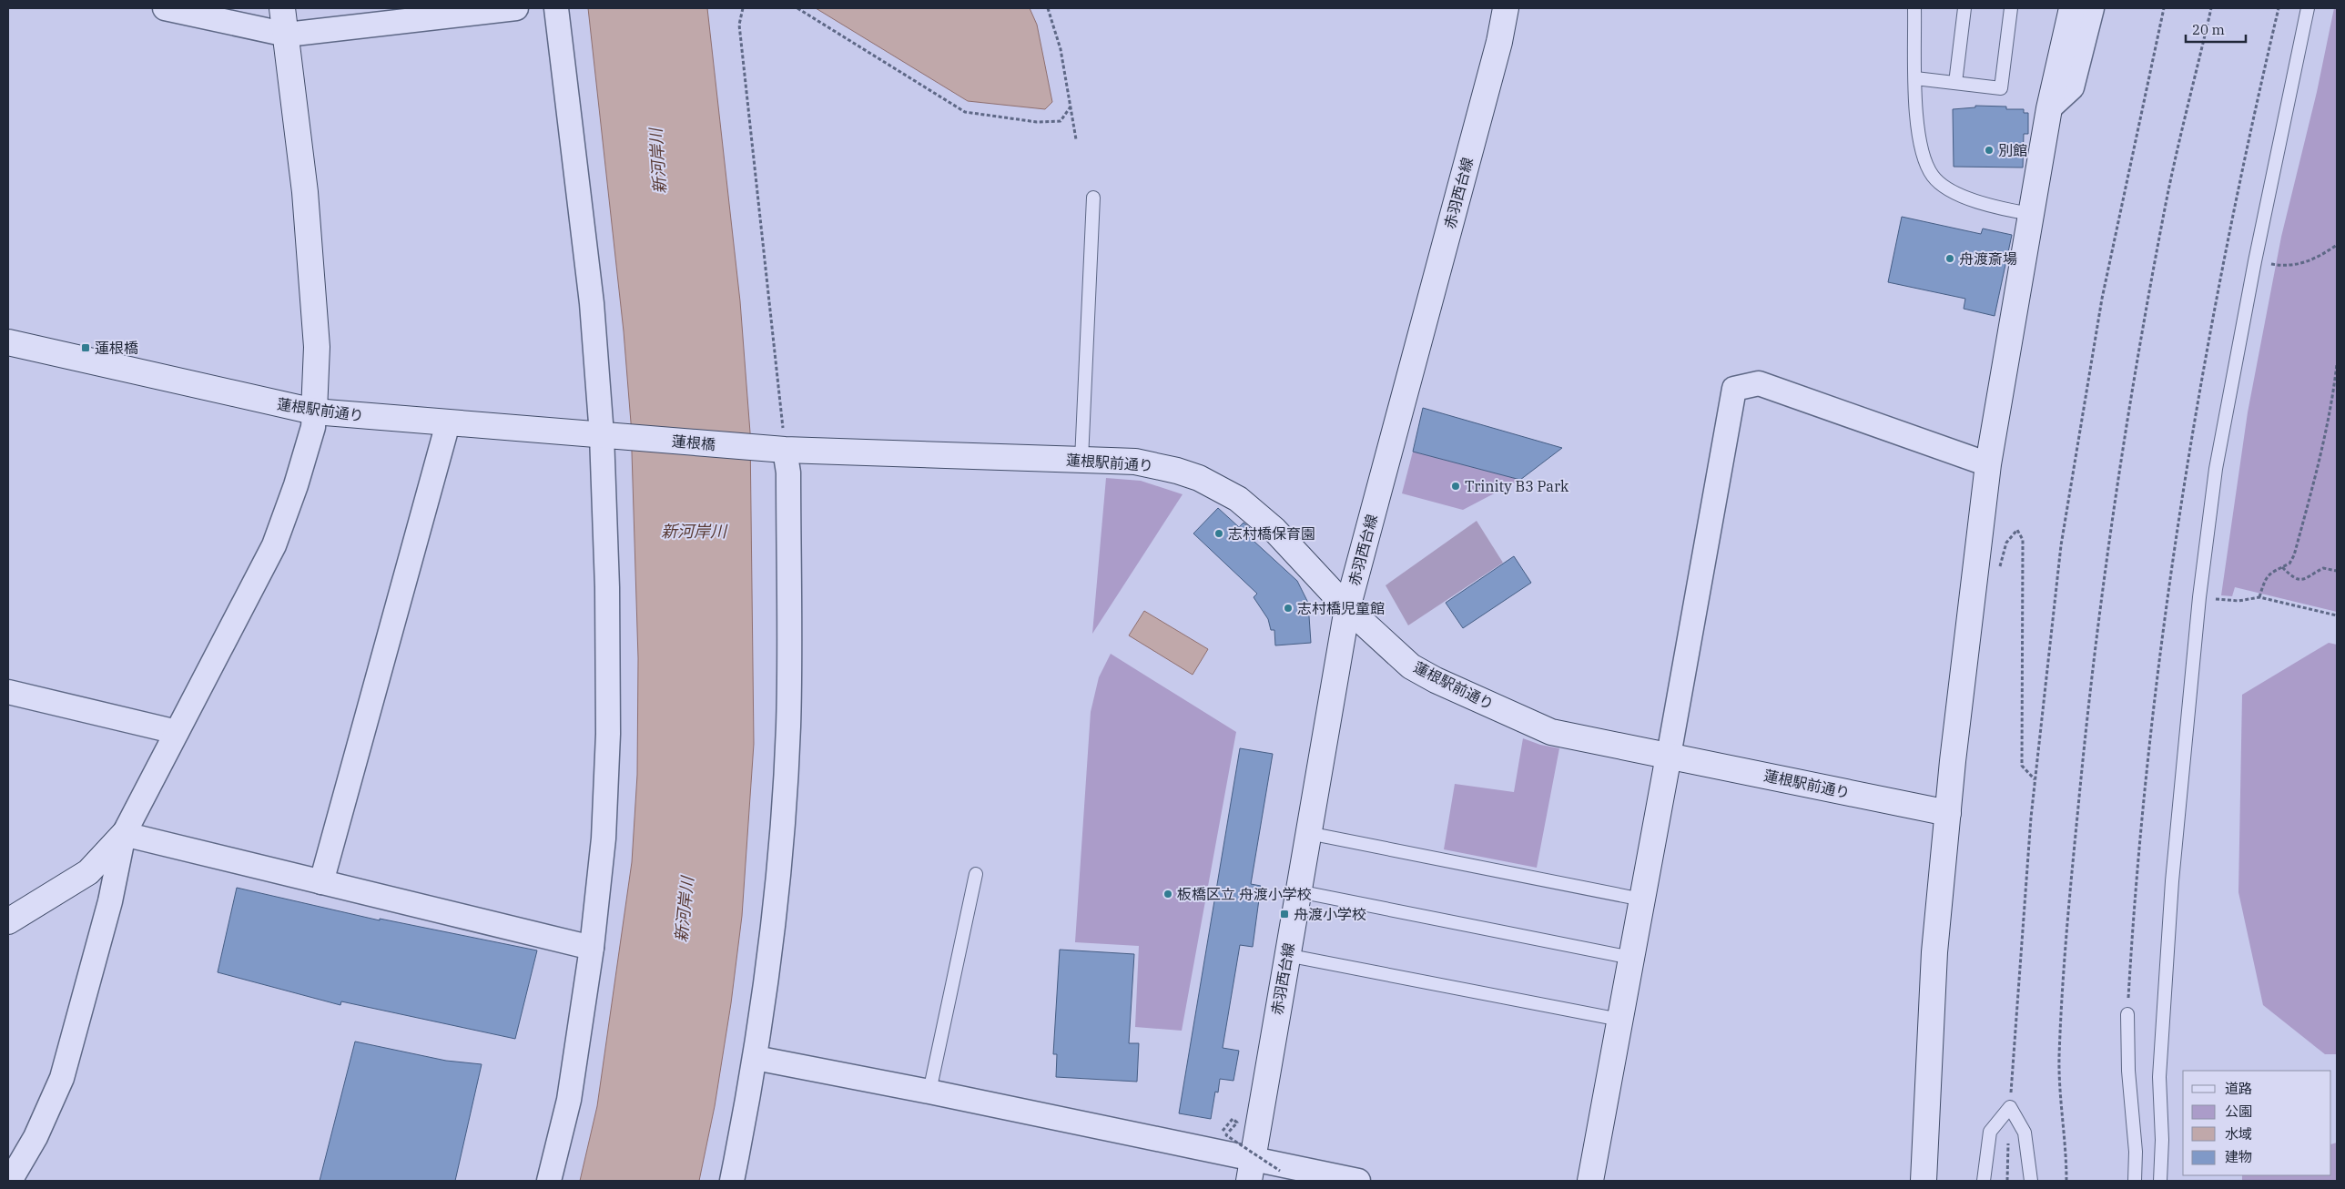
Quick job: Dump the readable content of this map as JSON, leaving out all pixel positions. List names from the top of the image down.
{
  "streets": {
    "street": ["赤羽西台線", "蓮根駅前通り", "蓮根橋"]
  },
  "crossings": [
    ["赤羽西台線", "蓮根駅前通り"],
    ["蓮根駅前通り", "蓮根橋"]
  ],
  "water": ["新河岸川"],
  "places": {
    "other": [
      "別館",
      "舟渡斎場",
      "Trinity B3 Park",
      "志村橋保育園",
      "志村橋児童館",
      "板橋区立 舟渡小学校"
    ],
    "transit": ["蓮根橋", "舟渡小学校"]
  },
  "legend": [
    "道路",
    "公園",
    "水域",
    "建物"
  ],
  "scale_bar": "20 m"
}
